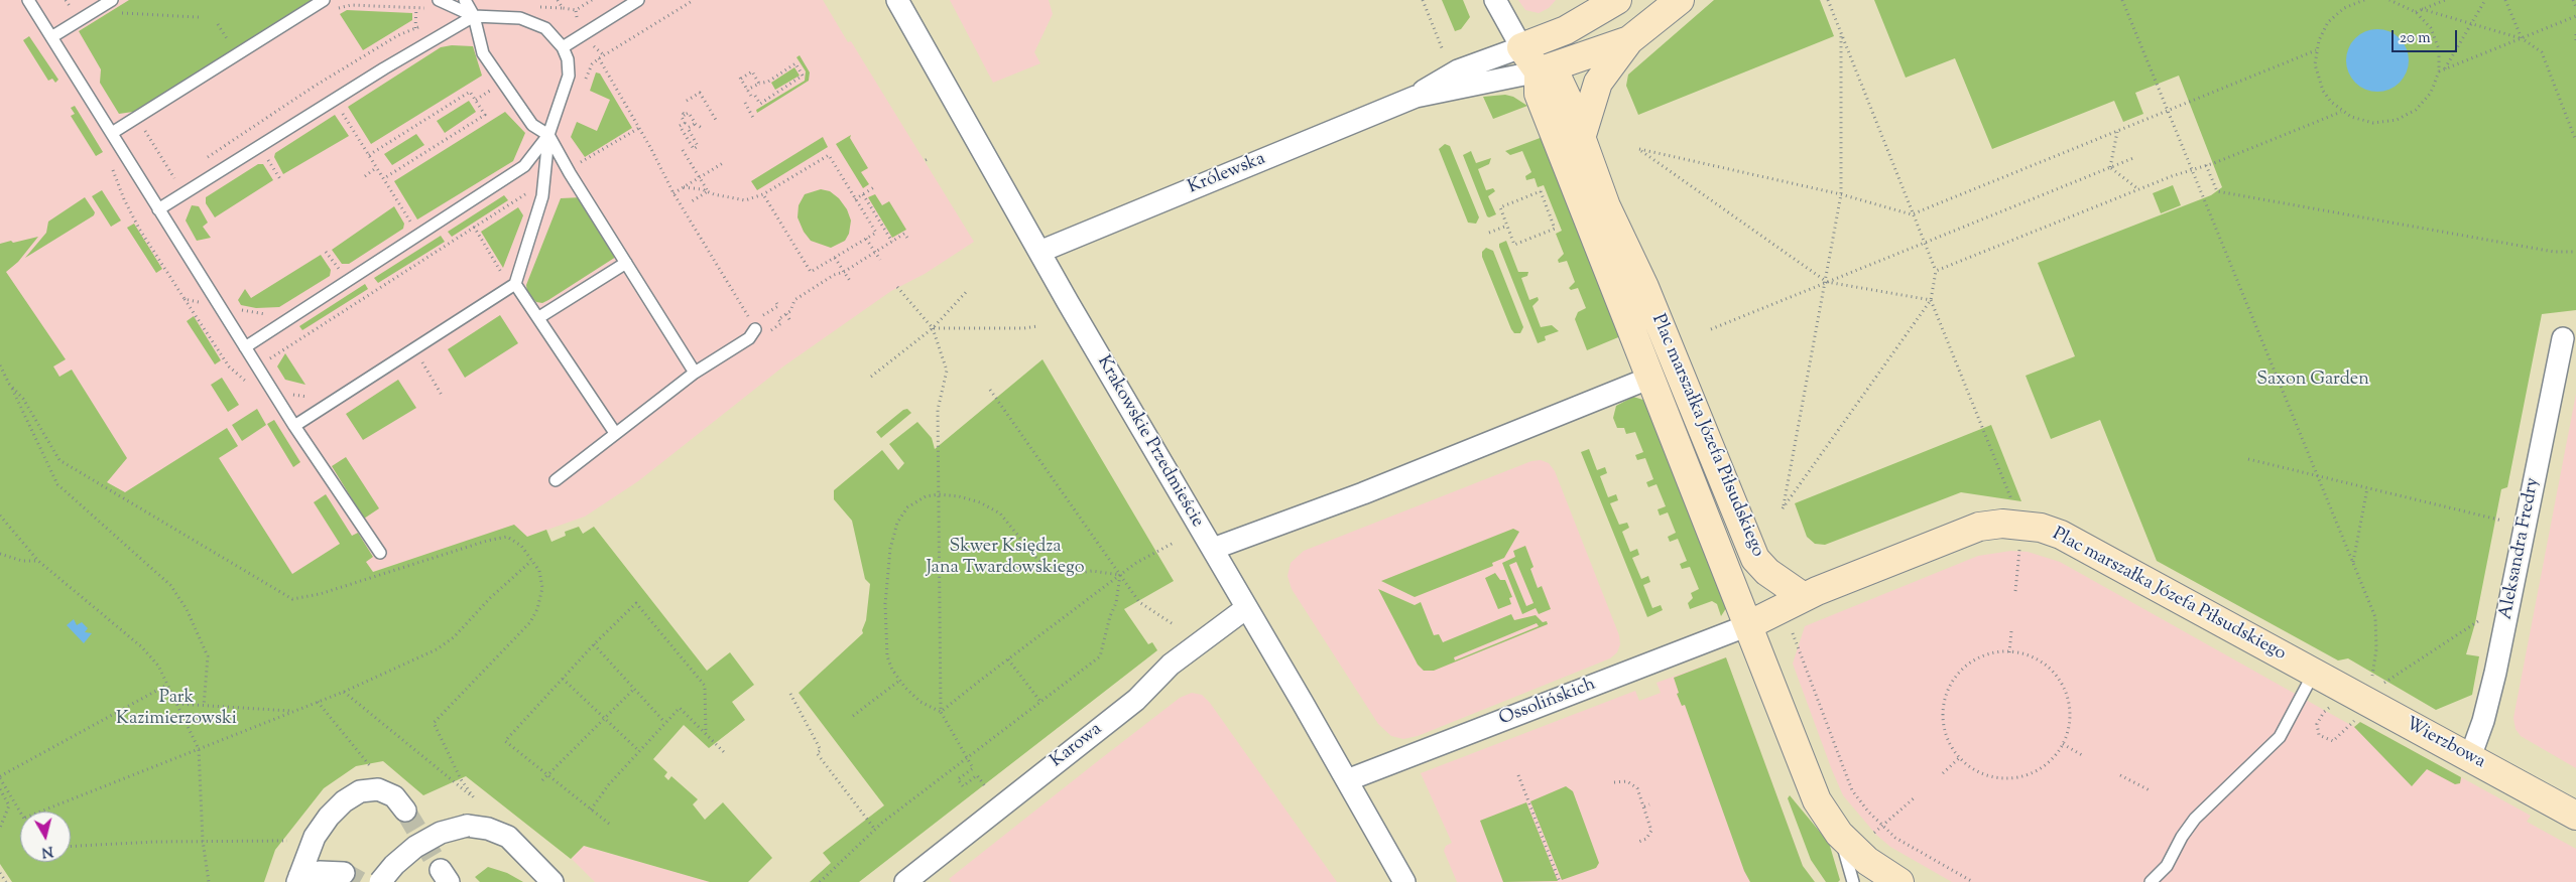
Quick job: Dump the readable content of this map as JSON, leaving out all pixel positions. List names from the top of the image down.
{
  "streets": {
    "street": [
      "Królewska",
      "Plac marszałka Józefa Piłsudskiego",
      "Krakowskie Przedmieście",
      "Aleksandra Fredry",
      "Ossolińskich",
      "Wierzbowa",
      "Karowa"
    ]
  },
  "crossings": [
    ["Królewska", "Plac marszałka Józefa Piłsudskiego"],
    ["Królewska", "Krakowskie Przedmieście"],
    ["Plac marszałka Józefa Piłsudskiego", "Ossolińskich"],
    ["Plac marszałka Józefa Piłsudskiego", "Wierzbowa"],
    ["Krakowskie Przedmieście", "Ossolińskich"],
    ["Krakowskie Przedmieście", "Karowa"],
    ["Aleksandra Fredry", "Wierzbowa"]
  ],
  "parks": ["Saxon Garden", "Skwer Księdza Jana Twardowskiego", "Park Kazimierzowski"],
  "scale_bar": "20 m",
  "north": "bottom"
}
